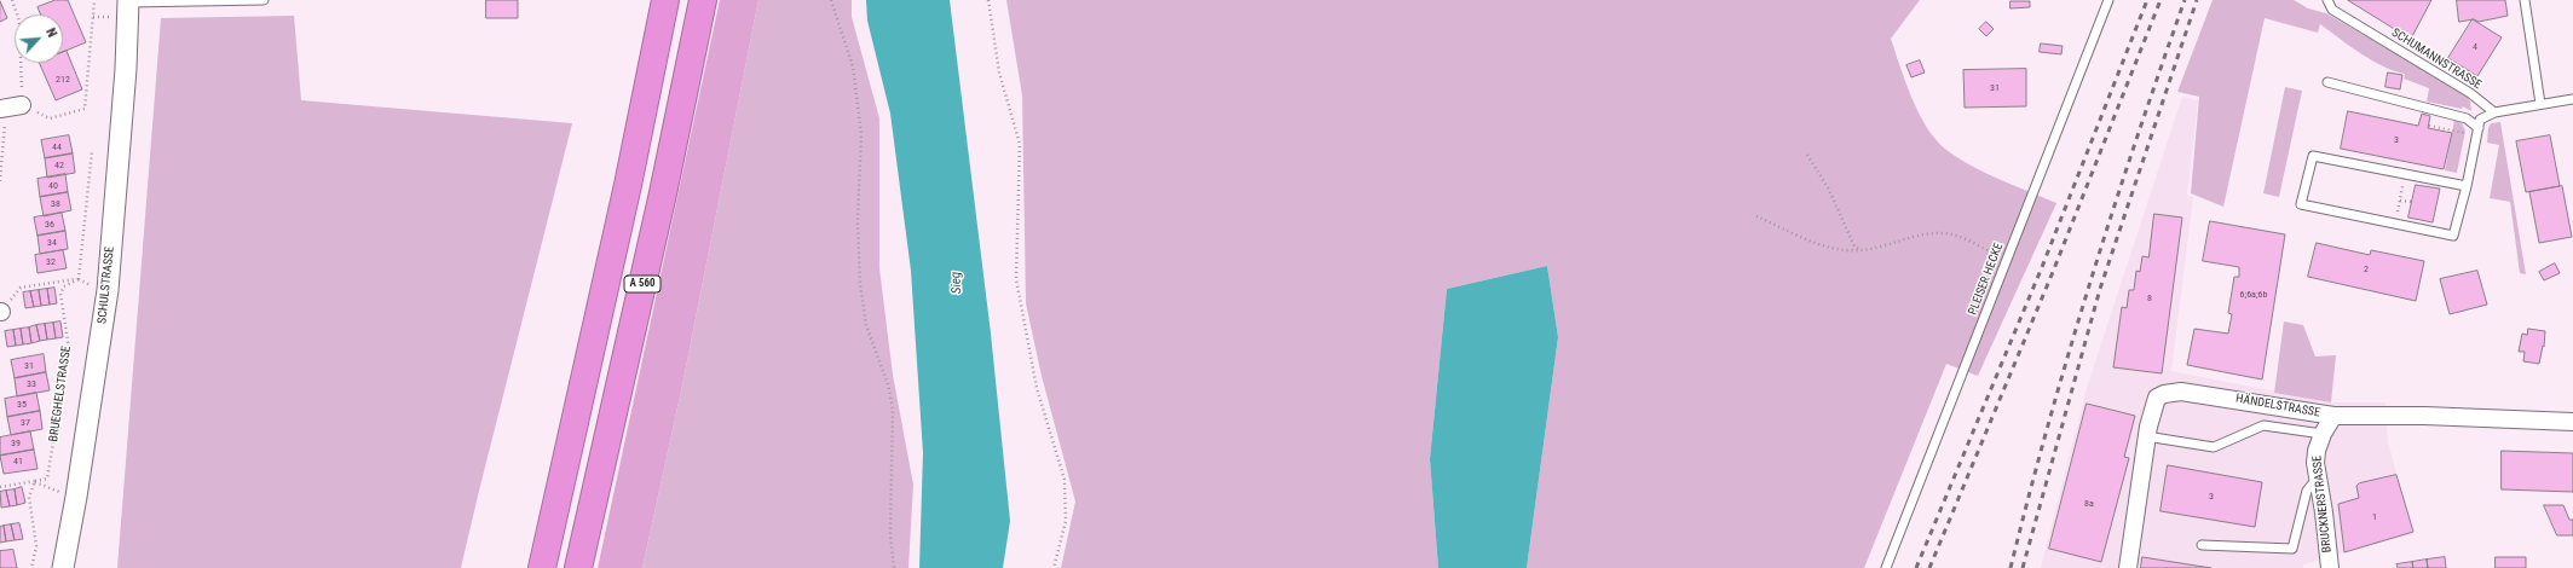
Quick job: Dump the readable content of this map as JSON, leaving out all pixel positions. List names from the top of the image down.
{
  "streets": {
    "highway": ["A 560"],
    "street": ["SCHULSTRASSE", "HÄNDELSTRASSE", "BRUCKNERSTRASSE"],
    "lane": ["SCHUMANNSTRASSE", "PLEISER HECKE"],
    "path": ["BRUEGHELSTRASSE"]
  },
  "crossings": [
    ["HÄNDELSTRASSE", "BRUCKNERSTRASSE"]
  ],
  "water": ["Sieg"],
  "house_numbers": [
    "4",
    "212",
    "31",
    "3",
    "44",
    "42",
    "40",
    "38",
    "36",
    "34",
    "32",
    "2",
    "6;6a;6b",
    "8",
    "31",
    "33",
    "35",
    "37",
    "39",
    "41",
    "3",
    "8a",
    "1"
  ],
  "north": "top right"
}
